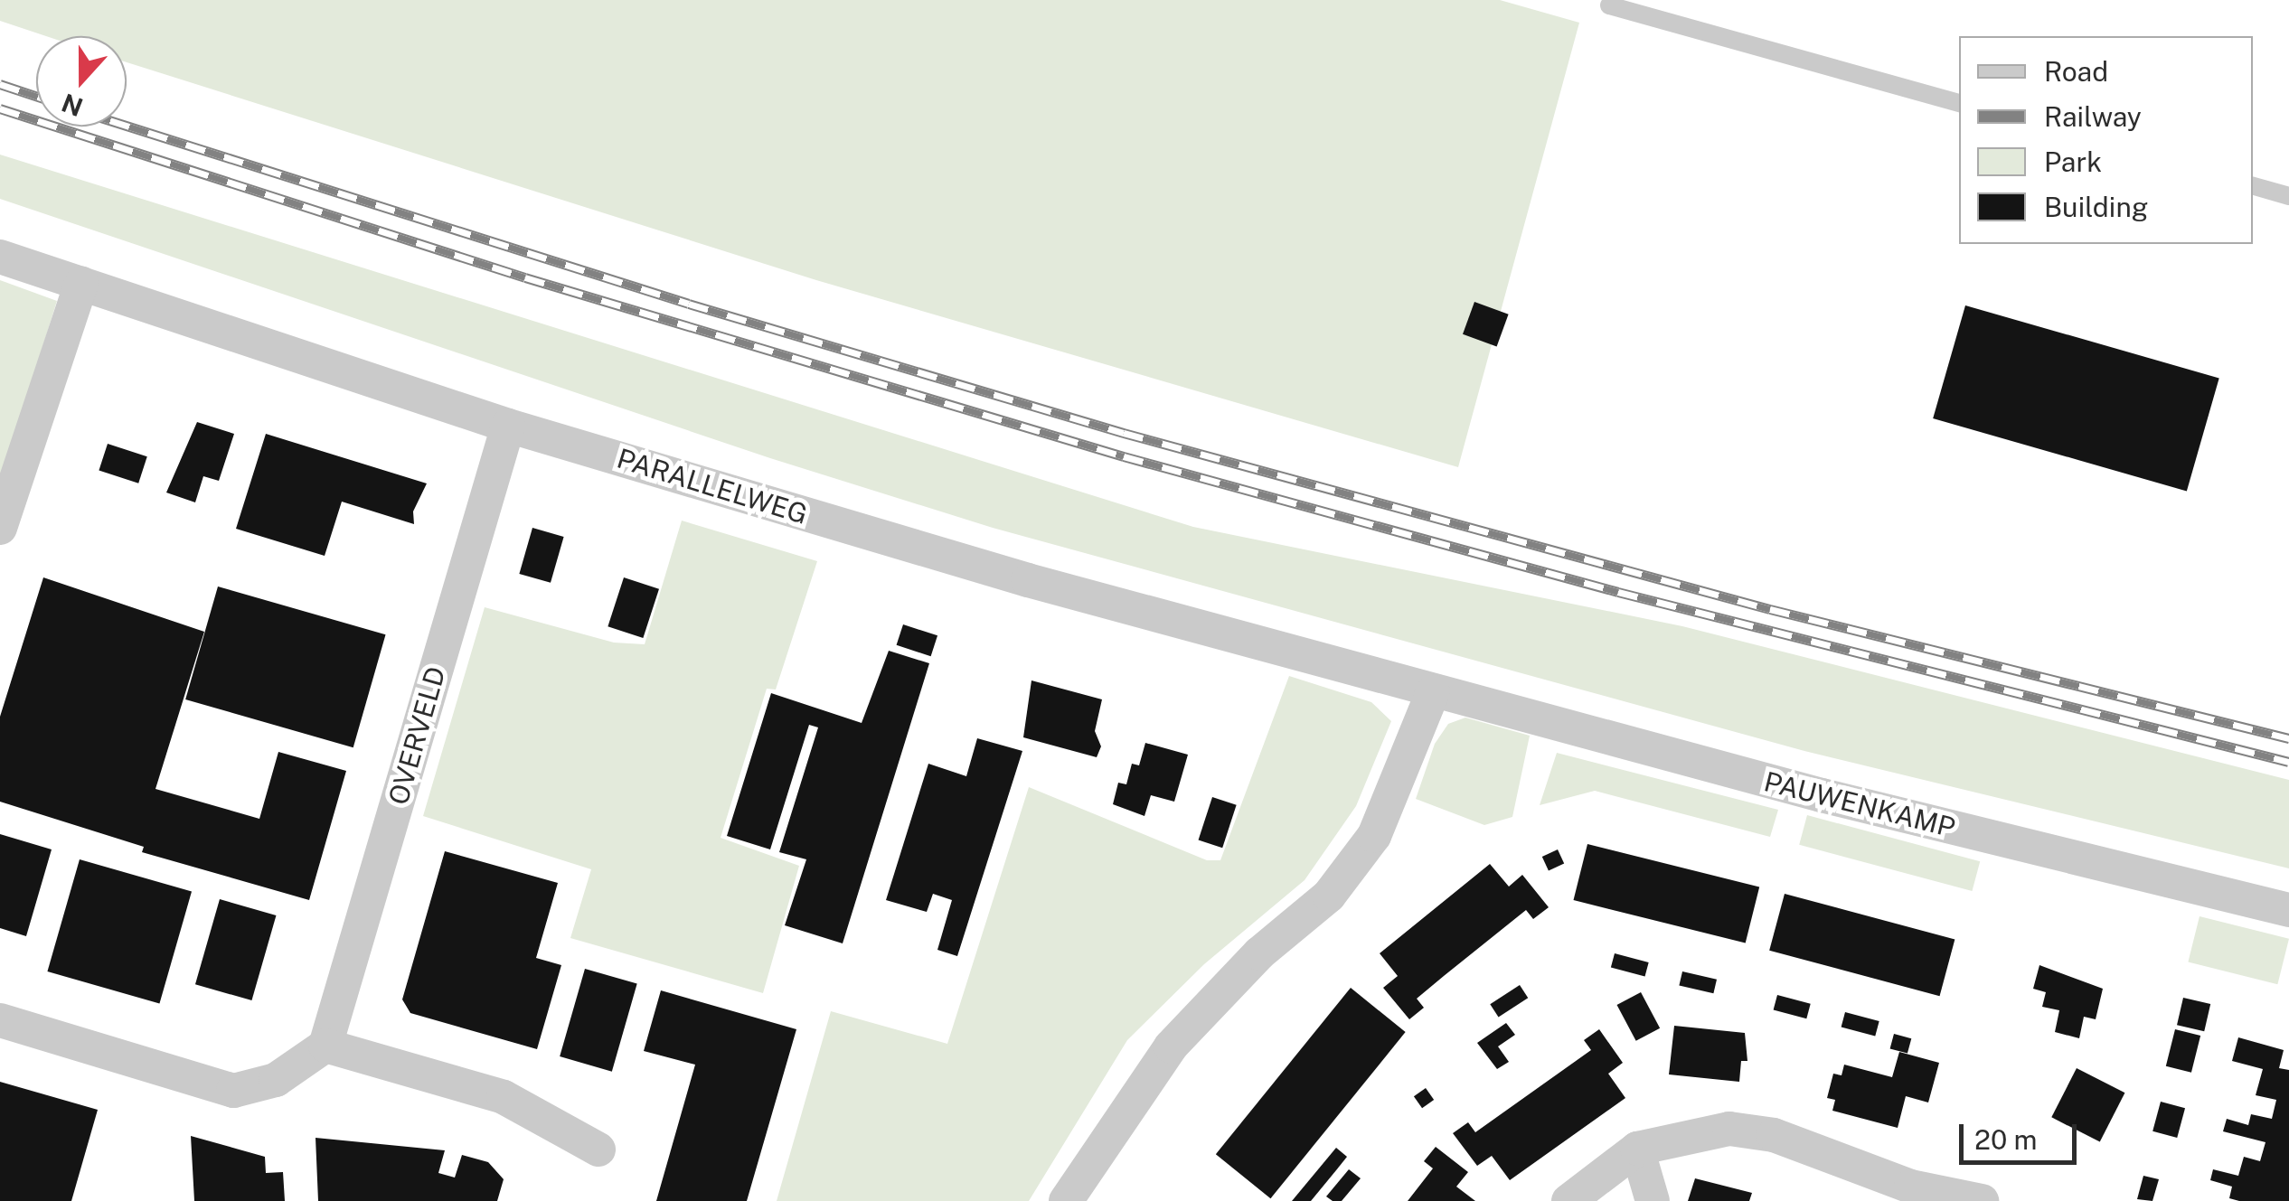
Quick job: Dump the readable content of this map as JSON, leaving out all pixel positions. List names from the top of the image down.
{
  "streets": {
    "street": ["PARALLELWEG", "OVERVELD", "PAUWENKAMP"]
  },
  "crossings": [
    ["PARALLELWEG", "OVERVELD"],
    ["PARALLELWEG", "PAUWENKAMP"]
  ],
  "legend": [
    "Road",
    "Railway",
    "Park",
    "Building"
  ],
  "scale_bar": "20 m",
  "north": "bottom"
}
